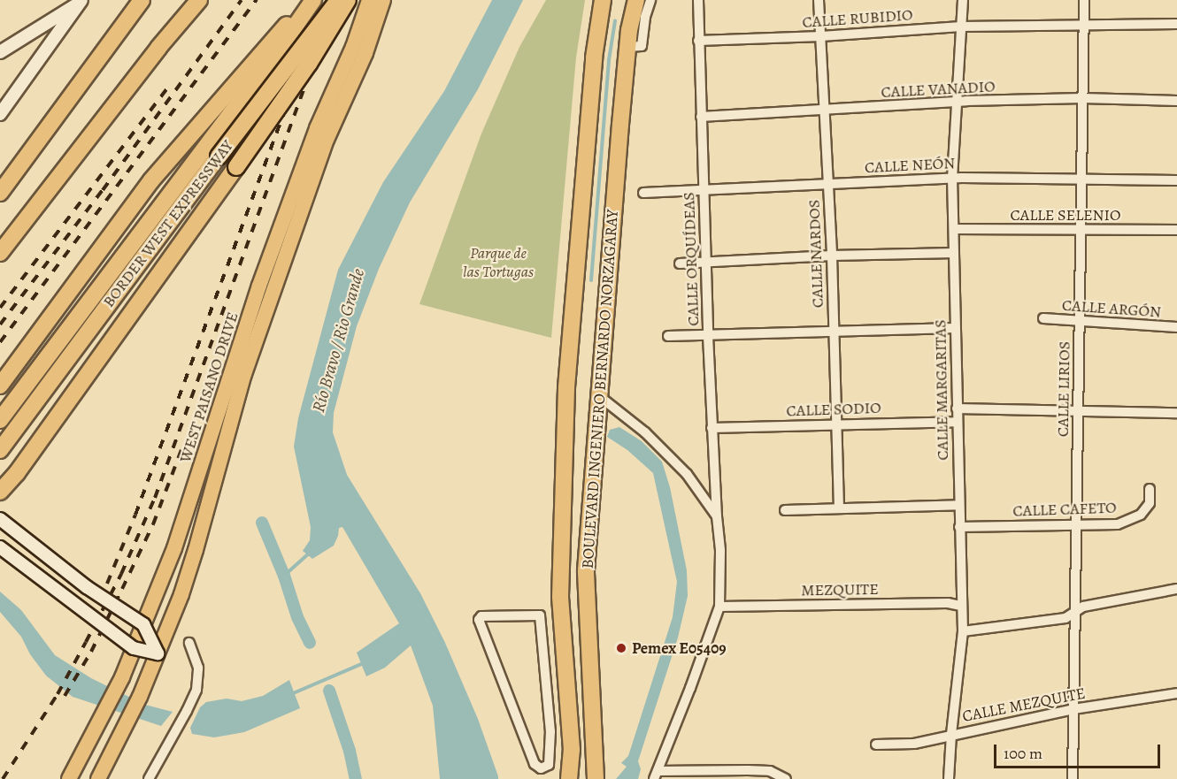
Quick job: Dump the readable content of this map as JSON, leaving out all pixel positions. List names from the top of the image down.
{
  "streets": {
    "highway": ["BORDER WEST EXPRESSWAY", "BOULEVARD INGENIERO BERNARDO NORZAGARAY"],
    "main road": ["WEST PAISANO DRIVE"],
    "street": [
      "CALLE RUBIDIO",
      "CALLE VANADIO",
      "CALLE NEÓN",
      "CALLE SELENIO",
      "CALLE NARDOS",
      "CALLE ORQUÍDEAS",
      "CALLE ARGÓN",
      "CALLE LIRIOS",
      "CALLE MARGARITAS",
      "CALLE SODIO",
      "CALLE CAFETO",
      "MEZQUITE",
      "CALLE MEZQUITE"
    ]
  },
  "crossings": [
    ["CALLE RUBIDIO", "CALLE NARDOS"],
    ["CALLE RUBIDIO", "CALLE ORQUÍDEAS"],
    ["CALLE RUBIDIO", "CALLE LIRIOS"],
    ["CALLE RUBIDIO", "CALLE MARGARITAS"],
    ["CALLE VANADIO", "CALLE NARDOS"],
    ["CALLE VANADIO", "CALLE ORQUÍDEAS"],
    ["CALLE VANADIO", "CALLE LIRIOS"],
    ["CALLE VANADIO", "CALLE MARGARITAS"],
    ["CALLE NEÓN", "CALLE NARDOS"],
    ["CALLE NEÓN", "CALLE ORQUÍDEAS"],
    ["CALLE NEÓN", "CALLE LIRIOS"],
    ["CALLE NEÓN", "CALLE MARGARITAS"],
    ["CALLE SELENIO", "CALLE LIRIOS"],
    ["CALLE SELENIO", "CALLE MARGARITAS"],
    ["CALLE NARDOS", "CALLE SODIO"],
    ["CALLE ORQUÍDEAS", "BOULEVARD INGENIERO BERNARDO NORZAGARAY"],
    ["CALLE ORQUÍDEAS", "CALLE SODIO"],
    ["CALLE ORQUÍDEAS", "MEZQUITE"],
    ["CALLE ARGÓN", "CALLE LIRIOS"],
    ["CALLE LIRIOS", "CALLE CAFETO"],
    ["CALLE LIRIOS", "CALLE MEZQUITE"],
    ["CALLE MARGARITAS", "CALLE SODIO"],
    ["CALLE MARGARITAS", "CALLE CAFETO"],
    ["CALLE MARGARITAS", "MEZQUITE"],
    ["CALLE MARGARITAS", "CALLE MEZQUITE"]
  ],
  "water": ["Río Bravo / Rio Grande"],
  "parks": ["Parque de las Tortugas"],
  "places": ["Pemex E05409"],
  "scale_bar": "100 m"
}
